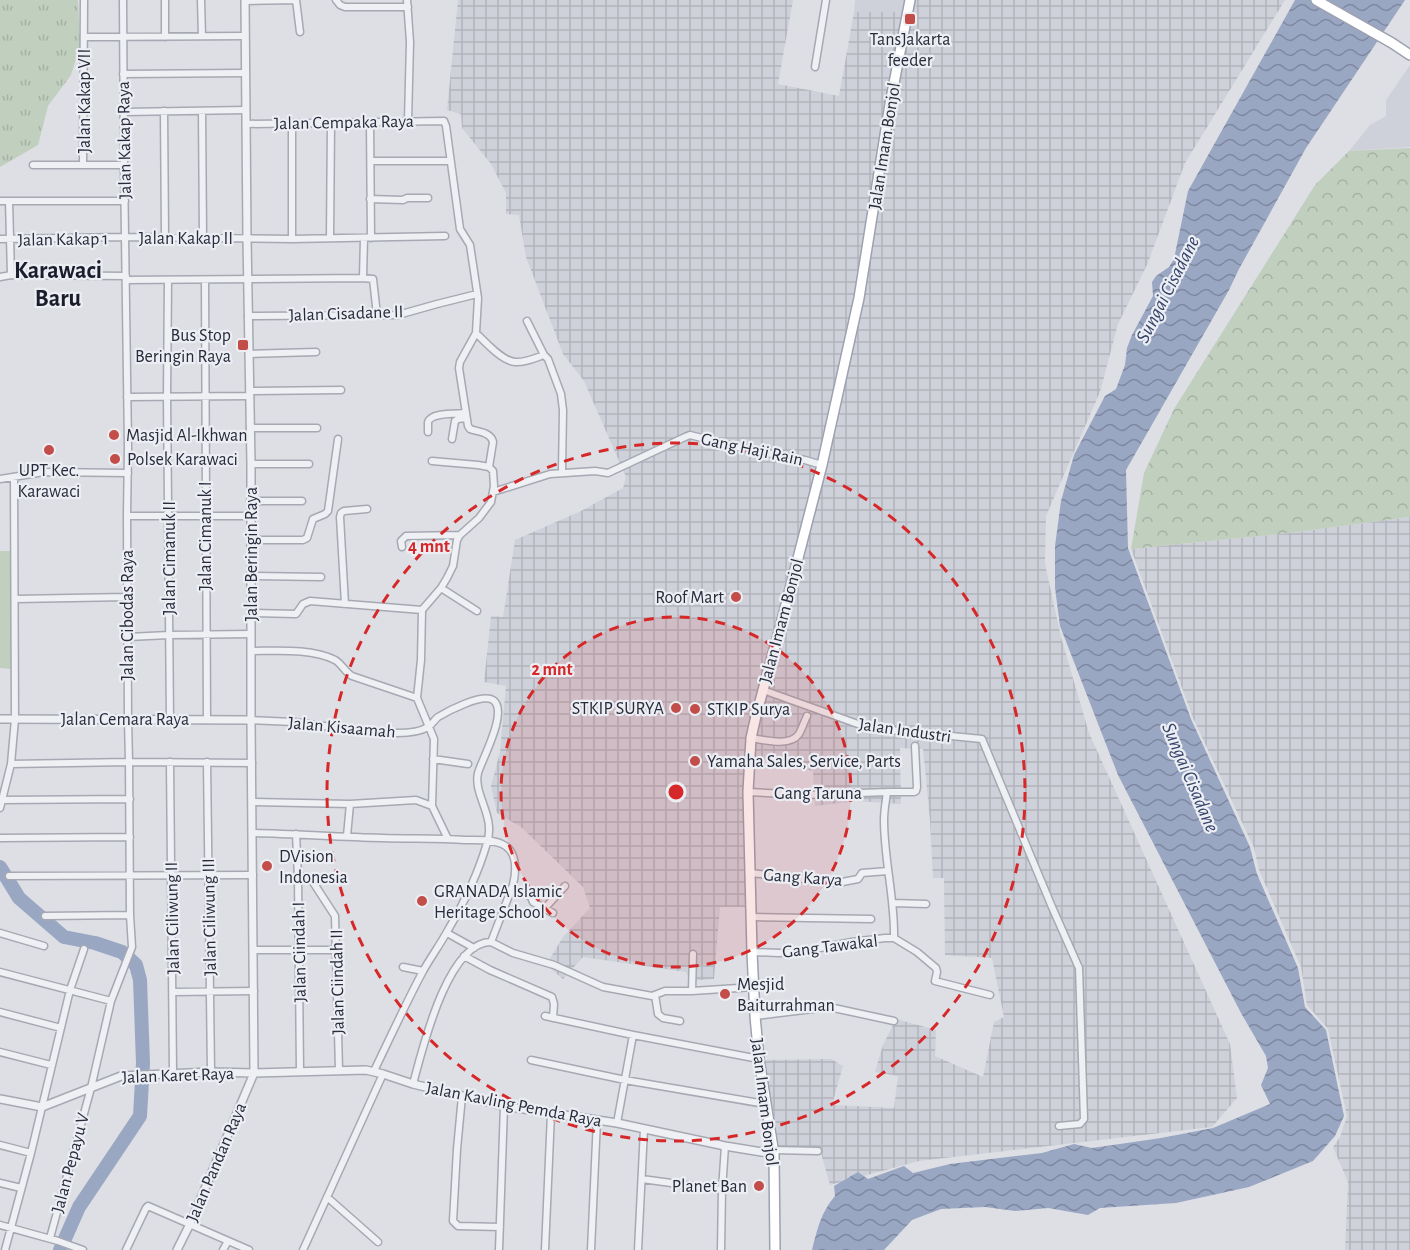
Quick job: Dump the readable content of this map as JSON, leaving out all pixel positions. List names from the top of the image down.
{
  "streets": {
    "main road": ["Jalan Imam Bonjol"],
    "street": [
      "Jalan Kakap VII",
      "Jalan Cempaka Raya",
      "Jalan Kakap Raya",
      "Jalan Kakap II",
      "Jalan Kakap 1",
      "Jalan Cisadane II",
      "Gang Haji Rain",
      "Jalan Cimanuk I",
      "Jalan Beringin Raya",
      "Jalan Cimanuk II",
      "Jalan Cibodas Raya",
      "Jalan Cemara Raya",
      "Jalan Kisaamah",
      "Jalan Industri",
      "Gang Taruna",
      "Gang Karya",
      "Jalan Ciliwung III",
      "Jalan Ciliwung II",
      "Gang Tawakal",
      "Jalan Ciindah I",
      "Jalan Ciindah II",
      "Jalan Karet Raya",
      "Jalan Kavling Pemda Raya",
      "Jalan Pandan Raya",
      "Jalan Pepayu V"
    ]
  },
  "crossings": [
    ["Jalan Cempaka Raya", "Jalan Beringin Raya"],
    ["Jalan Kakap Raya", "Jalan Kakap II"],
    ["Jalan Kakap Raya", "Jalan Kakap 1"],
    ["Jalan Kakap Raya", "Jalan Cibodas Raya"],
    ["Jalan Imam Bonjol", "Gang Haji Rain"],
    ["Jalan Imam Bonjol", "Jalan Industri"],
    ["Jalan Imam Bonjol", "Gang Taruna"],
    ["Jalan Imam Bonjol", "Gang Karya"],
    ["Jalan Imam Bonjol", "Gang Tawakal"],
    ["Jalan Imam Bonjol", "Jalan Kavling Pemda Raya"],
    ["Jalan Kakap II", "Jalan Kakap 1"],
    ["Jalan Kakap II", "Jalan Beringin Raya"],
    ["Jalan Cisadane II", "Jalan Beringin Raya"],
    ["Jalan Cimanuk I", "Jalan Cemara Raya"],
    ["Jalan Beringin Raya", "Jalan Cemara Raya"],
    ["Jalan Beringin Raya", "Jalan Kisaamah"],
    ["Jalan Beringin Raya", "Jalan Karet Raya"],
    ["Jalan Beringin Raya", "Jalan Kavling Pemda Raya"],
    ["Jalan Beringin Raya", "Jalan Pandan Raya"],
    ["Jalan Cimanuk II", "Jalan Cemara Raya"],
    ["Jalan Cibodas Raya", "Jalan Cemara Raya"],
    ["Jalan Cibodas Raya", "Jalan Pepayu V"],
    ["Jalan Cemara Raya", "Jalan Kisaamah"],
    ["Jalan Ciliwung III", "Jalan Karet Raya"],
    ["Jalan Ciliwung II", "Jalan Karet Raya"],
    ["Jalan Ciindah I", "Jalan Ciindah II"],
    ["Jalan Ciindah I", "Jalan Kavling Pemda Raya"],
    ["Jalan Ciindah II", "Jalan Kavling Pemda Raya"],
    ["Jalan Karet Raya", "Jalan Kavling Pemda Raya"],
    ["Jalan Karet Raya", "Jalan Pandan Raya"],
    ["Jalan Karet Raya", "Jalan Pepayu V"],
    ["Jalan Kavling Pemda Raya", "Jalan Pandan Raya"]
  ],
  "districts": ["Karawaci Baru"],
  "water": ["Sungai Cisadane"],
  "places": {
    "transit": ["TansJakarta feeder", "Bus Stop Beringin Raya"],
    "other": [
      "Masjid Al-Ikhwan",
      "UPT Kec. Karawaci",
      "Polsek Karawaci",
      "Roof Mart",
      "STKIP SURYA",
      "STKIP Surya",
      "Yamaha Sales, Service, Parts",
      "DVision Indonesia",
      "GRANADA Islamic Heritage School",
      "Mesjid Baiturrahman",
      "Planet Ban"
    ]
  },
  "rings": ["4 mnt", "2 mnt"]
}
